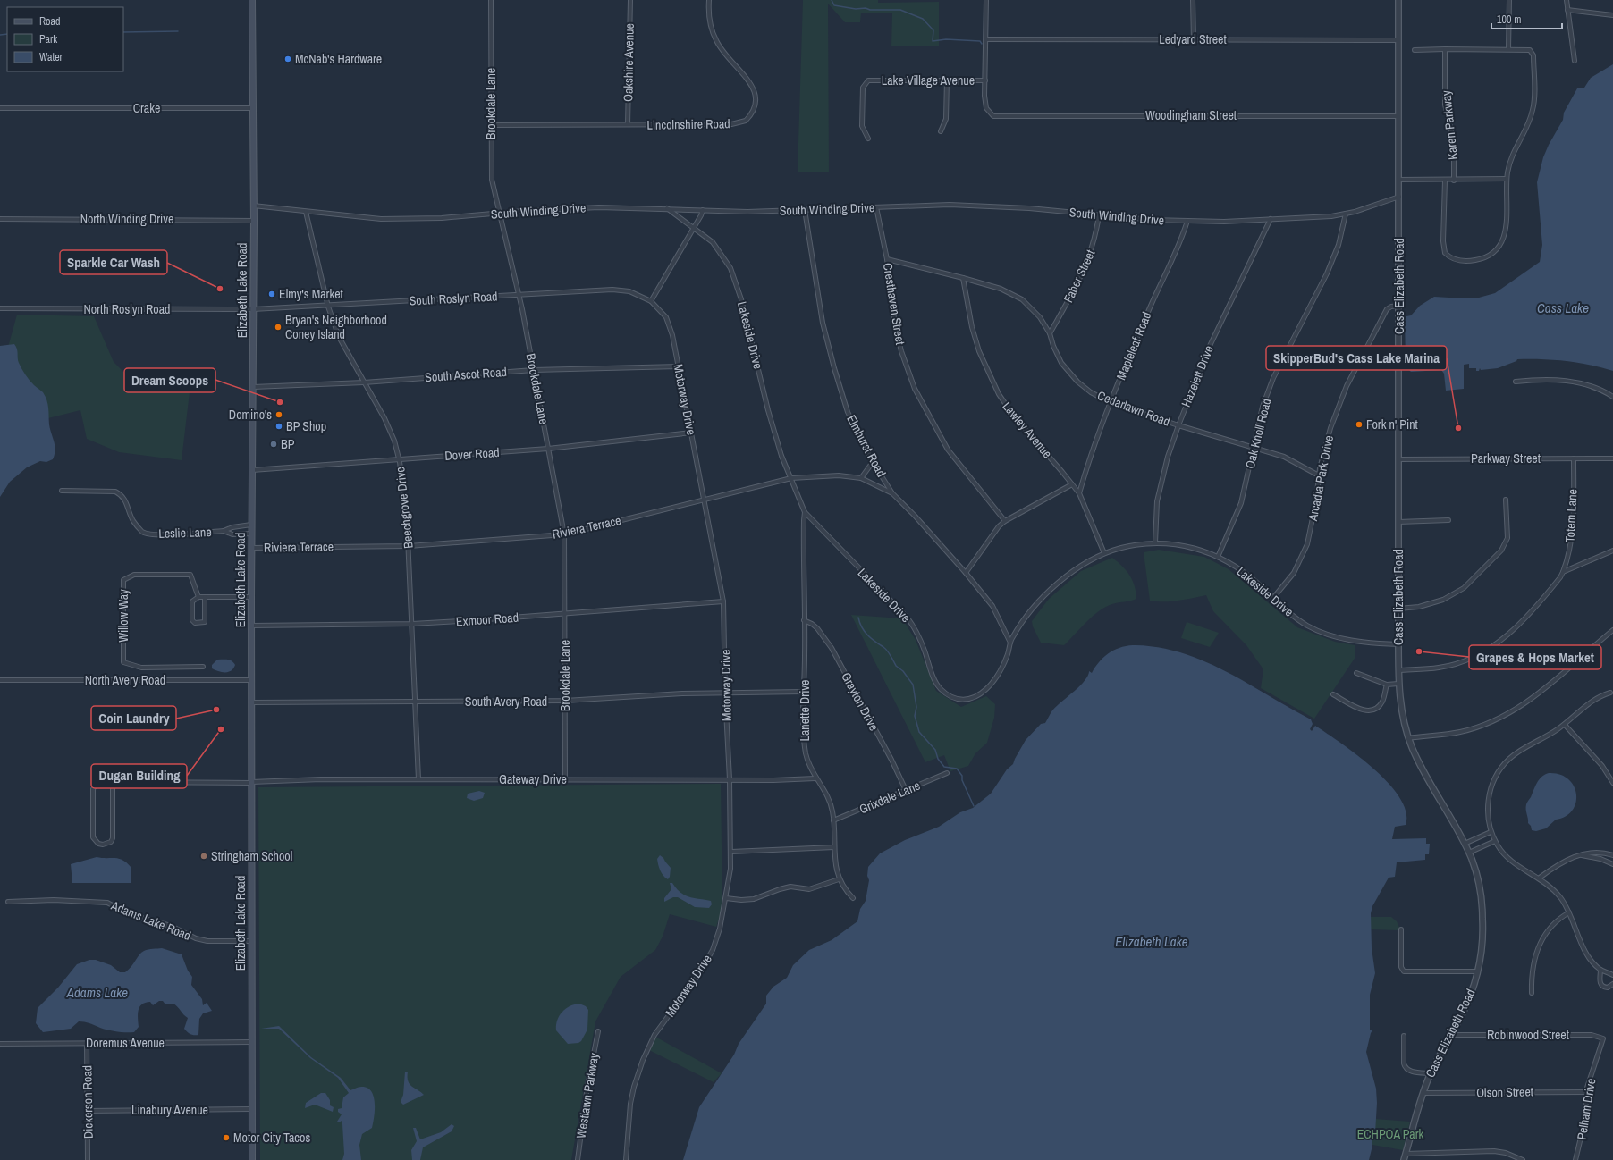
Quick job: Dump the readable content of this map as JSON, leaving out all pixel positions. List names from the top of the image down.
{
  "streets": {
    "main road": ["Elizabeth Lake Road"],
    "street": [
      "Ledyard Street",
      "Oakshire Avenue",
      "Lake Village Avenue",
      "Brookdale Lane",
      "Crake",
      "Woodingham Street",
      "Lincolnshire Road",
      "Karen Parkway",
      "South Winding Drive",
      "North Winding Drive",
      "Faber Street",
      "Cass Elizabeth Road",
      "South Roslyn Road",
      "Cresthaven Street",
      "North Roslyn Road",
      "Lakeside Drive",
      "Mapleleaf Road",
      "South Ascot Road",
      "Hazelett Drive",
      "Motorway Drive",
      "Cedarlawn Road",
      "Lawley Avenue",
      "Oak Knoll Road",
      "Elmhurst Road",
      "Dover Road",
      "Parkway Street",
      "Arcadia Park Drive",
      "Beechgrove Drive",
      "Totem Lane",
      "Riviera Terrace",
      "Leslie Lane",
      "Willow Way",
      "Exmoor Road",
      "North Avery Road",
      "South Avery Road",
      "Grayton Drive",
      "Lanette Drive",
      "Gateway Drive",
      "Grixdale Lane",
      "Adams Lake Road",
      "Robinwood Street",
      "Doremus Avenue",
      "Olson Street",
      "Westlawn Parkway",
      "Dickerson Road",
      "Pelham Drive",
      "Linabury Avenue"
    ]
  },
  "crossings": [
    ["Ledyard Street", "Cass Elizabeth Road"],
    ["Oakshire Avenue", "Lincolnshire Road"],
    ["Lake Village Avenue", "Woodingham Street"],
    ["Brookdale Lane", "Lincolnshire Road"],
    ["Brookdale Lane", "South Winding Drive"],
    ["Brookdale Lane", "South Roslyn Road"],
    ["Brookdale Lane", "South Ascot Road"],
    ["Brookdale Lane", "Dover Road"],
    ["Brookdale Lane", "Riviera Terrace"],
    ["Brookdale Lane", "Exmoor Road"],
    ["Brookdale Lane", "South Avery Road"],
    ["Brookdale Lane", "Gateway Drive"],
    ["Crake", "Elizabeth Lake Road"],
    ["Woodingham Street", "Cass Elizabeth Road"],
    ["South Winding Drive", "Faber Street"],
    ["South Winding Drive", "Cass Elizabeth Road"],
    ["South Winding Drive", "Elizabeth Lake Road"],
    ["South Winding Drive", "Cresthaven Street"],
    ["South Winding Drive", "Lakeside Drive"],
    ["South Winding Drive", "Mapleleaf Road"],
    ["South Winding Drive", "Hazelett Drive"],
    ["South Winding Drive", "Oak Knoll Road"],
    ["South Winding Drive", "Elmhurst Road"],
    ["South Winding Drive", "Beechgrove Drive"],
    ["North Winding Drive", "Elizabeth Lake Road"],
    ["Faber Street", "Cedarlawn Road"],
    ["Cass Elizabeth Road", "Lakeside Drive"],
    ["Cass Elizabeth Road", "Parkway Street"],
    ["Cass Elizabeth Road", "Arcadia Park Drive"],
    ["Cass Elizabeth Road", "Totem Lane"],
    ["Cass Elizabeth Road", "Robinwood Street"],
    ["Cass Elizabeth Road", "Olson Street"],
    ["Elizabeth Lake Road", "South Roslyn Road"],
    ["Elizabeth Lake Road", "North Roslyn Road"],
    ["Elizabeth Lake Road", "South Ascot Road"],
    ["Elizabeth Lake Road", "Dover Road"],
    ["Elizabeth Lake Road", "Riviera Terrace"],
    ["Elizabeth Lake Road", "Leslie Lane"],
    ["Elizabeth Lake Road", "Exmoor Road"],
    ["Elizabeth Lake Road", "North Avery Road"],
    ["Elizabeth Lake Road", "South Avery Road"],
    ["Elizabeth Lake Road", "Gateway Drive"],
    ["Elizabeth Lake Road", "Adams Lake Road"],
    ["Elizabeth Lake Road", "Doremus Avenue"],
    ["Elizabeth Lake Road", "Linabury Avenue"],
    ["South Roslyn Road", "North Roslyn Road"],
    ["South Roslyn Road", "Motorway Drive"],
    ["South Roslyn Road", "Beechgrove Drive"],
    ["Cresthaven Street", "Cedarlawn Road"],
    ["Lakeside Drive", "Hazelett Drive"],
    ["Lakeside Drive", "Lawley Avenue"],
    ["Lakeside Drive", "Oak Knoll Road"],
    ["Lakeside Drive", "Elmhurst Road"],
    ["Lakeside Drive", "Arcadia Park Drive"],
    ["Lakeside Drive", "Riviera Terrace"],
    ["Lakeside Drive", "Lanette Drive"],
    ["Mapleleaf Road", "Cedarlawn Road"],
    ["Mapleleaf Road", "Lawley Avenue"],
    ["South Ascot Road", "Motorway Drive"],
    ["South Ascot Road", "Beechgrove Drive"],
    ["Hazelett Drive", "Cedarlawn Road"],
    ["Motorway Drive", "Dover Road"],
    ["Motorway Drive", "Riviera Terrace"],
    ["Motorway Drive", "Exmoor Road"],
    ["Motorway Drive", "South Avery Road"],
    ["Motorway Drive", "Gateway Drive"],
    ["Cedarlawn Road", "Lawley Avenue"],
    ["Cedarlawn Road", "Oak Knoll Road"],
    ["Cedarlawn Road", "Arcadia Park Drive"],
    ["Elmhurst Road", "Riviera Terrace"],
    ["Dover Road", "Beechgrove Drive"],
    ["Parkway Street", "Totem Lane"],
    ["Beechgrove Drive", "Riviera Terrace"],
    ["Beechgrove Drive", "Exmoor Road"],
    ["Beechgrove Drive", "South Avery Road"],
    ["Beechgrove Drive", "Gateway Drive"],
    ["South Avery Road", "Lanette Drive"],
    ["Grayton Drive", "Lanette Drive"],
    ["Grayton Drive", "Grixdale Lane"],
    ["Lanette Drive", "Gateway Drive"],
    ["Lanette Drive", "Grixdale Lane"],
    ["Robinwood Street", "Pelham Drive"],
    ["Doremus Avenue", "Dickerson Road"],
    ["Olson Street", "Pelham Drive"],
    ["Dickerson Road", "Linabury Avenue"]
  ],
  "water": ["Cass Lake", "Elizabeth Lake", "Adams Lake"],
  "parks": ["ECHPOA Park"],
  "places": [
    "McNab's Hardware",
    "Sparkle Car Wash",
    "Elmy's Market",
    "Bryan's Neighborhood Coney Island",
    "Dream Scoops",
    "Domino's",
    "Fork n' Pint",
    "BP Shop",
    "SkipperBud's Cass Lake Marina",
    "BP",
    "Grapes & Hops Market",
    "Coin Laundry",
    "Dugan Building",
    "Stringham School",
    "Motor City Tacos"
  ],
  "legend": ["Road", "Park", "Water"],
  "scale_bar": "100 m"
}
